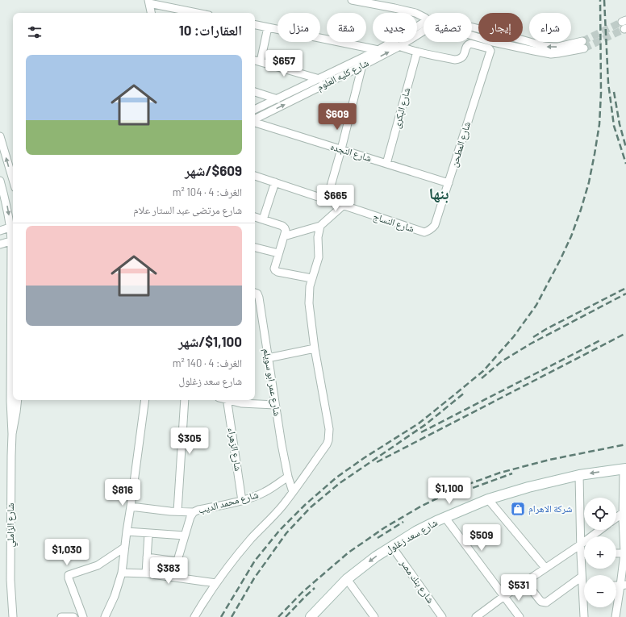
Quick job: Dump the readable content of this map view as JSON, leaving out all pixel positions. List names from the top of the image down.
{
  "streets": {
    "main road": ["شارع سعد زغلول"],
    "street": [
      "شارع كليه العلوم",
      "شارع البكرى",
      "شارع المطحن",
      "شارع النجده",
      "شارع النساج",
      "شارع عمر ابو سويلم",
      "شارع الزهراء",
      "شارع محمد الديب",
      "شارع الزاملي",
      "شارع بنك مصر"
    ]
  },
  "crossings": [
    ["شارع البكرى", "شارع المطحن"],
    ["شارع البكرى", "شارع النجده"],
    ["شارع المطحن", "شارع النجده"],
    ["شارع المطحن", "شارع النساج"],
    ["شارع عمر ابو سويلم", "شارع محمد الديب"],
    ["شارع الزهراء", "شارع محمد الديب"],
    ["شارع سعد زغلول", "شارع بنك مصر"]
  ],
  "districts": ["بنها"],
  "places": {
    "shop": ["شركة الاهرام"]
  },
  "page": {
    "chip": [
      "شراء",
      "إيجار",
      "تصفية",
      "جديد",
      "شقة",
      "منزل"
    ],
    "heading": "العقارات: 10",
    "price": [
      "$657",
      "$609",
      "$665",
      "$305",
      "$1,100",
      "$816",
      "$509",
      "$1,030",
      "$383",
      "$531"
    ],
    "list": [
      {
        "name": "$609/شهر",
        "note": "الغرف: 4 · 104 m² · شارع مرتضى عبد الستار علام"
      },
      {
        "name": "$1,100/شهر",
        "note": "الغرف: 4 · 140 m² · شارع سعد زغلول"
      }
    ],
    "map_buttons": ["+", "−"]
  }
}
